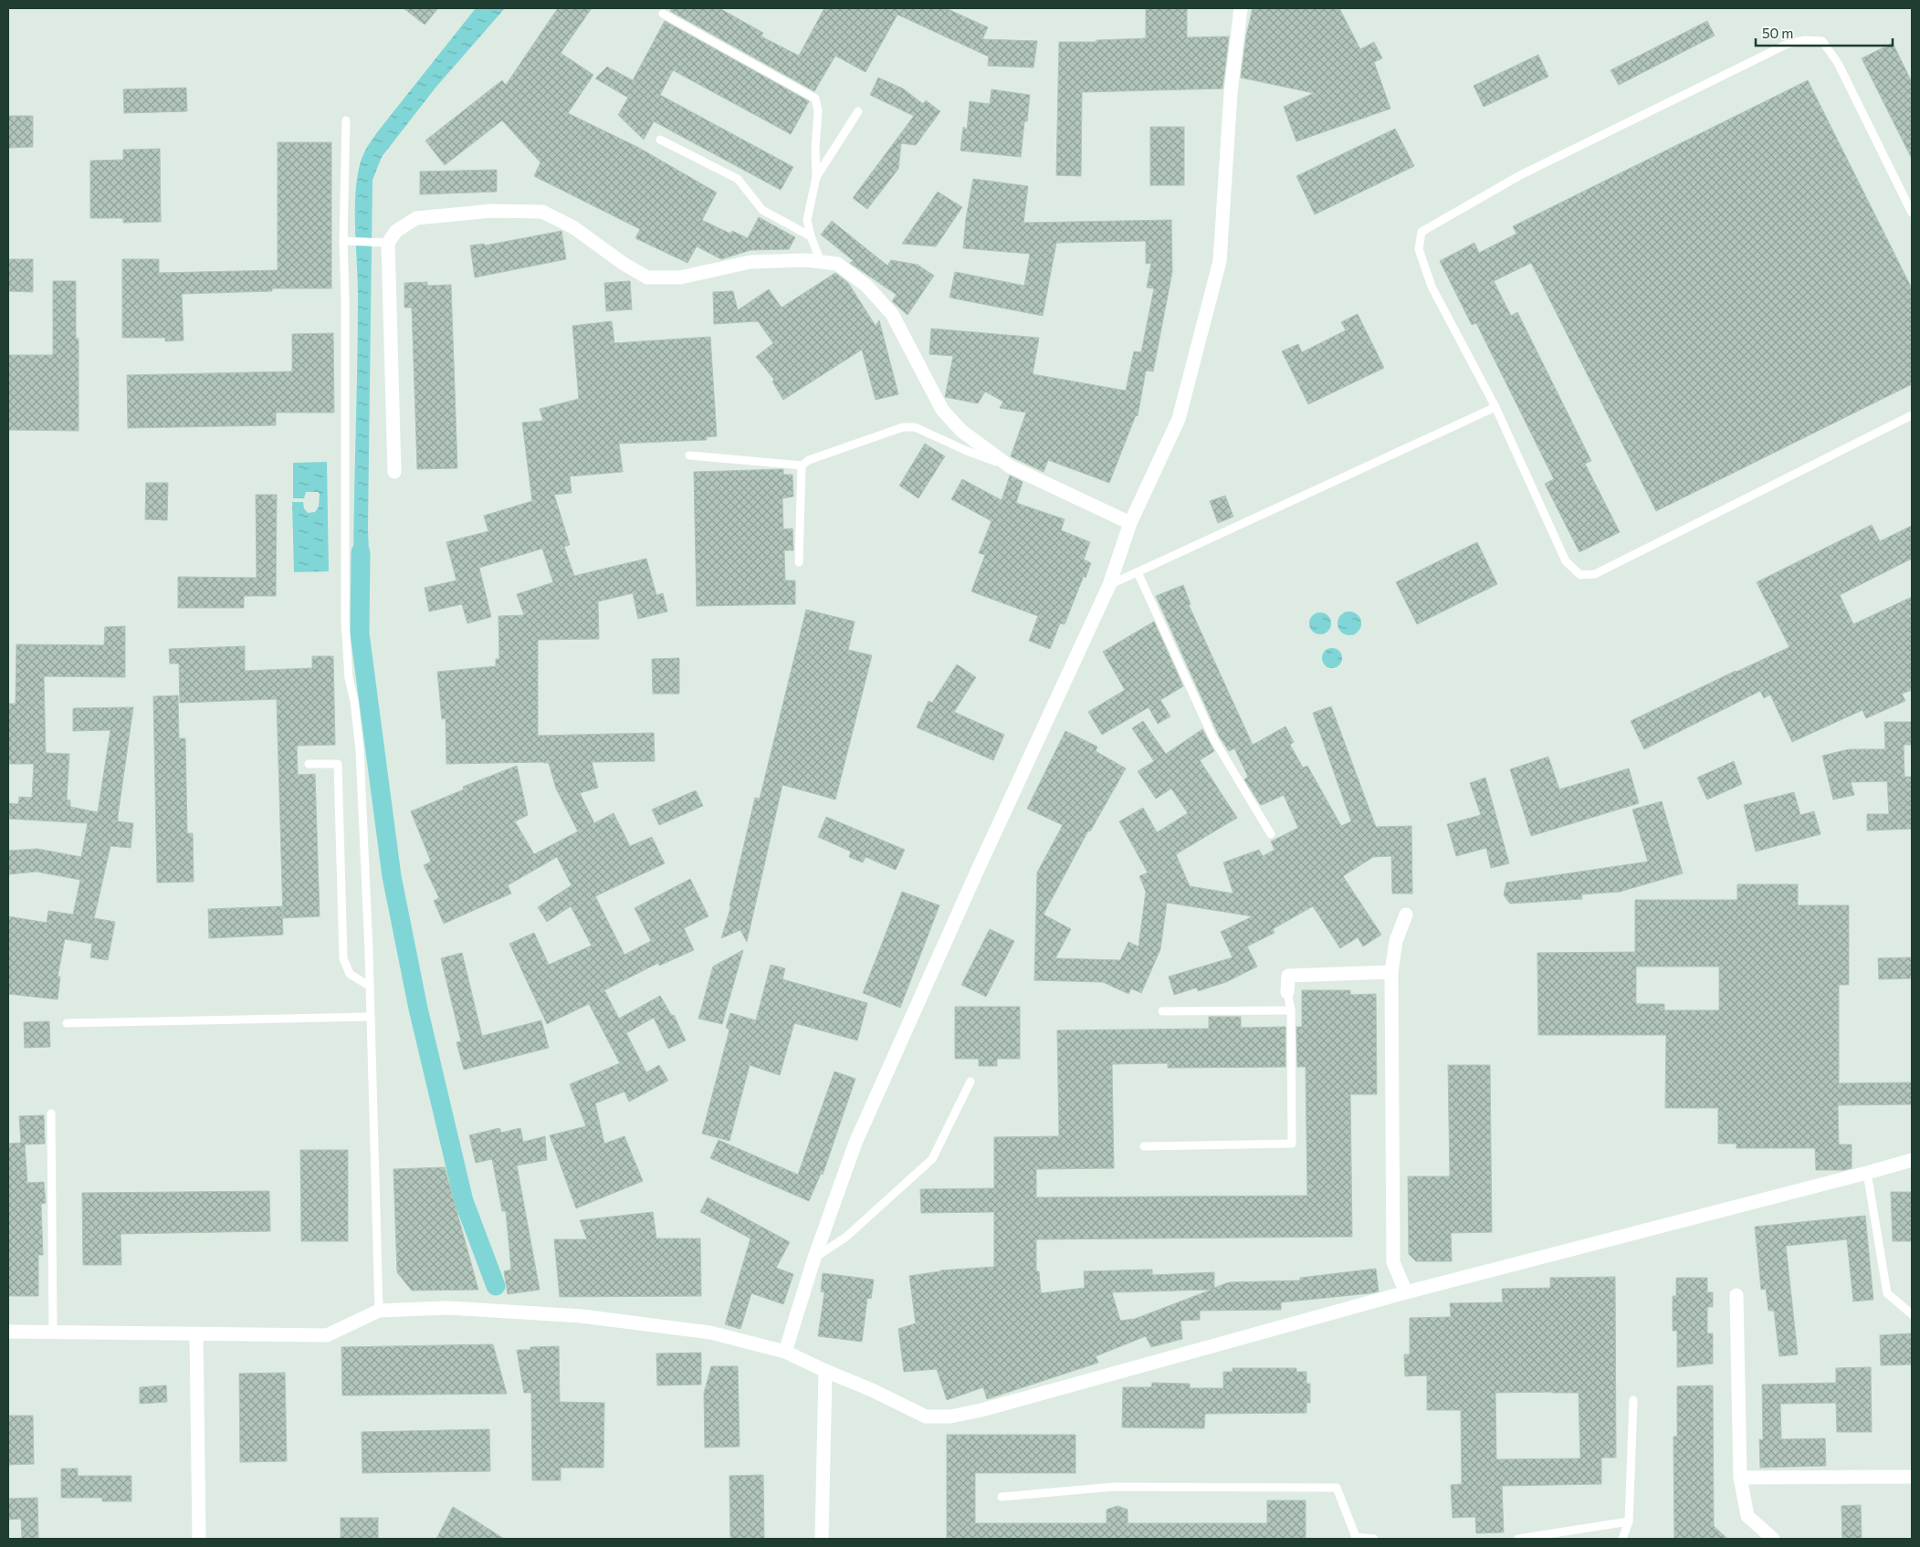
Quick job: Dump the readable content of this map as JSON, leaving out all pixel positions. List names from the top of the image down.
{
  "scale_bar": "50 m"
}
